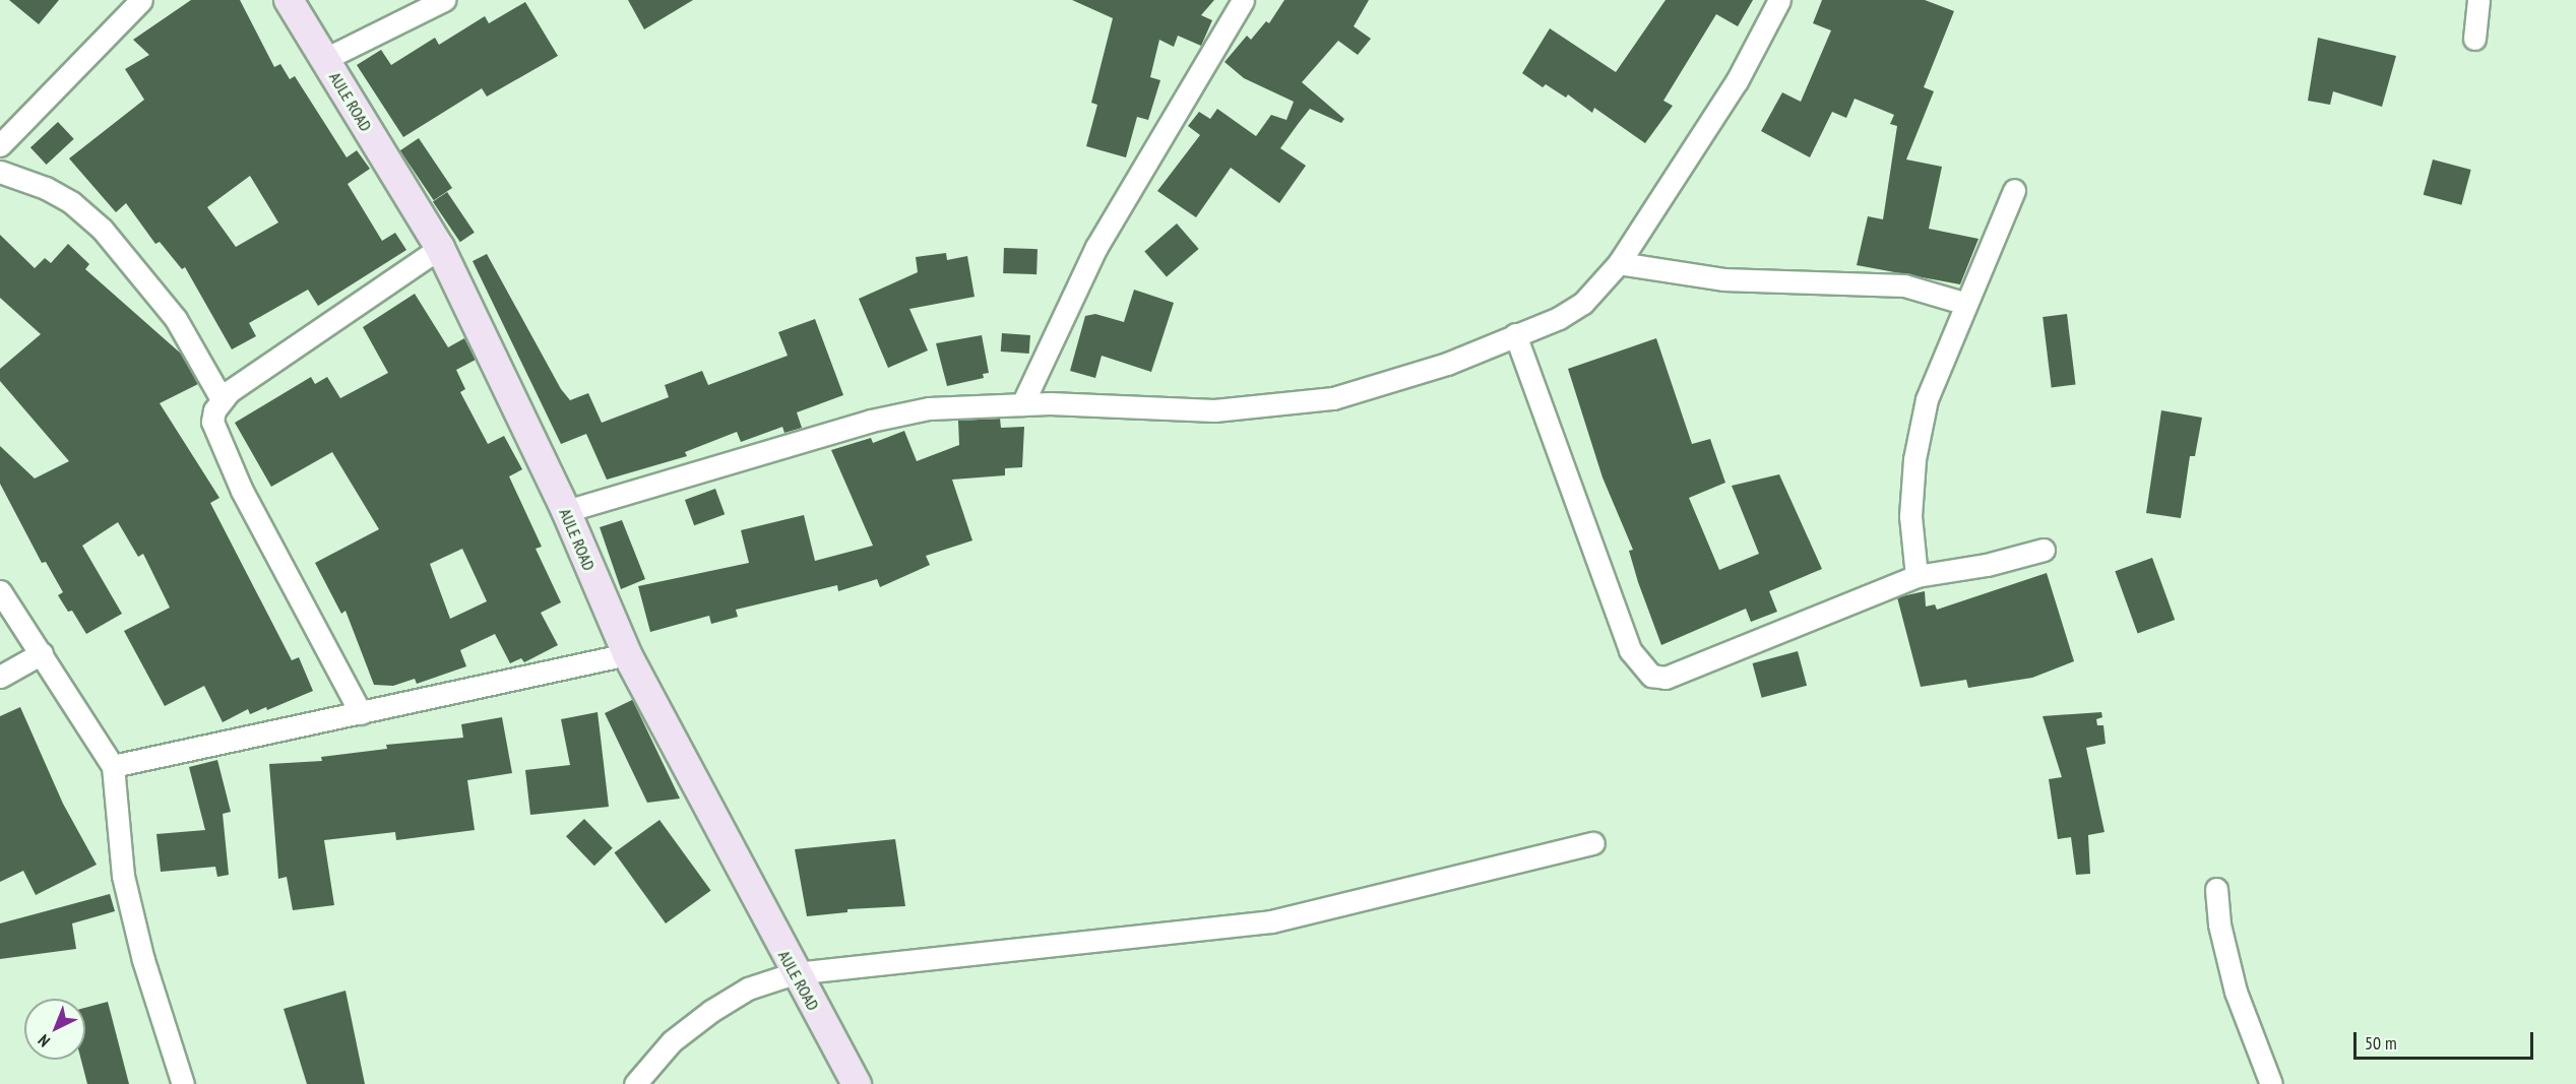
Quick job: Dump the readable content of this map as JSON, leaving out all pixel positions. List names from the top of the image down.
{
  "streets": {
    "street": ["AULE ROAD"]
  },
  "scale_bar": "50 m",
  "north": "bottom left"
}
